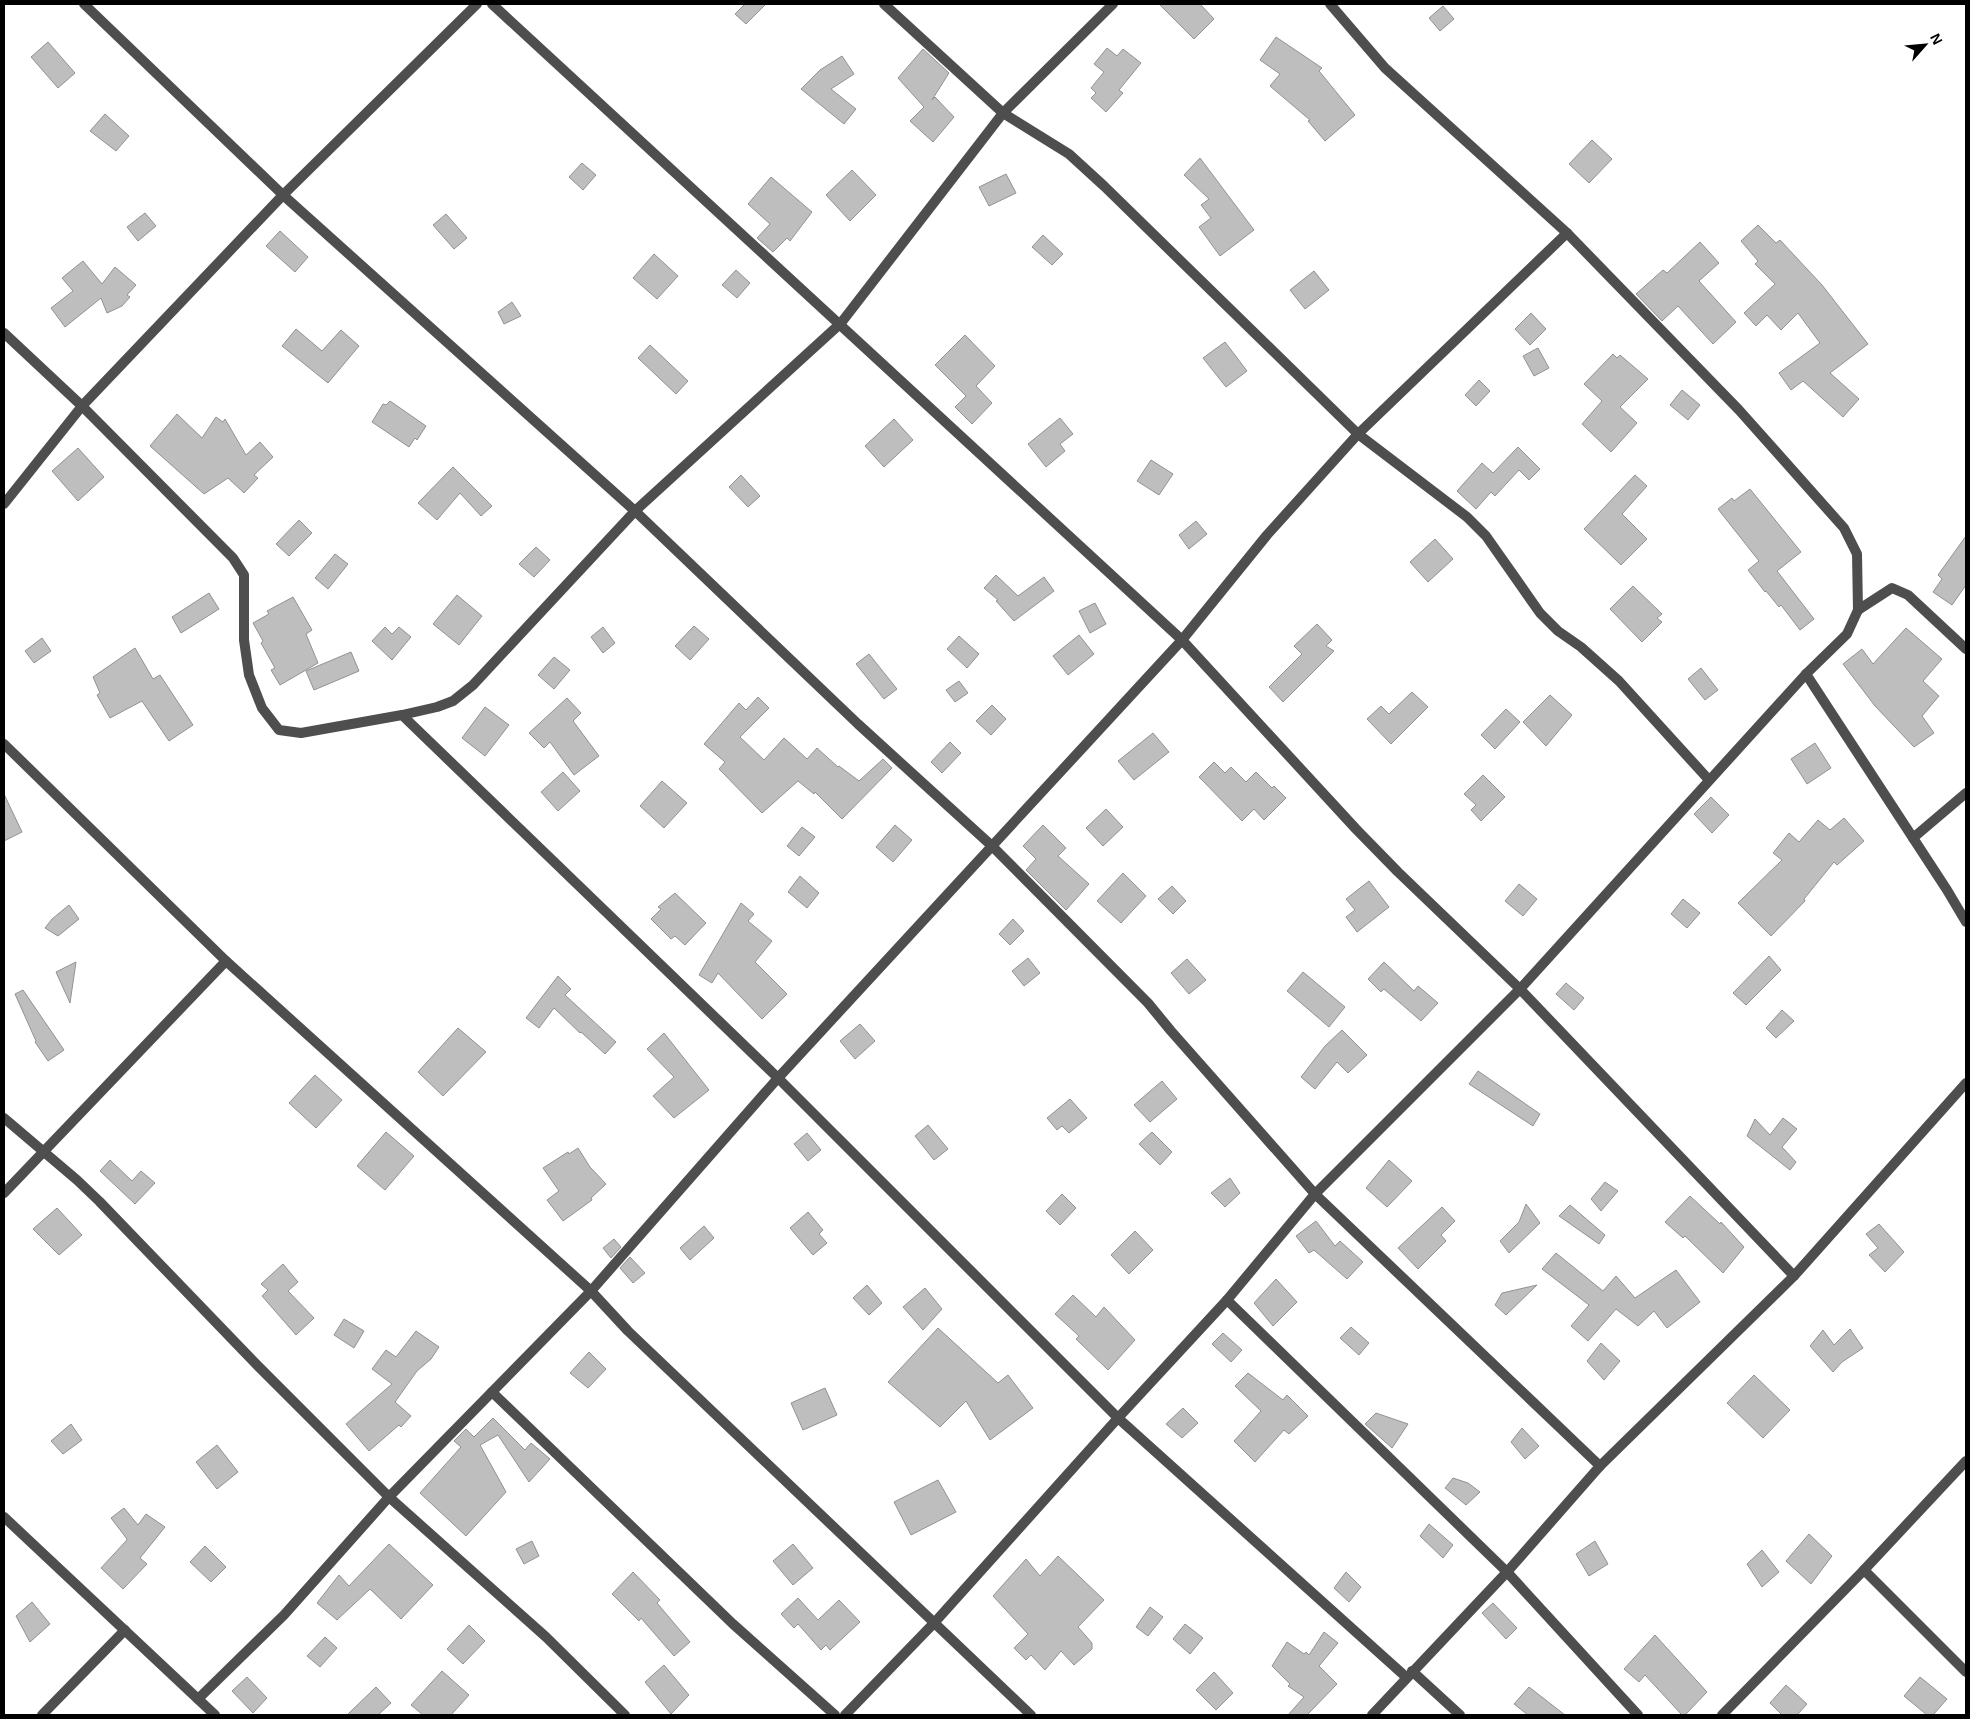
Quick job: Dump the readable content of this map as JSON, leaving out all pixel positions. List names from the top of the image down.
{
  "north": "top right"
}
